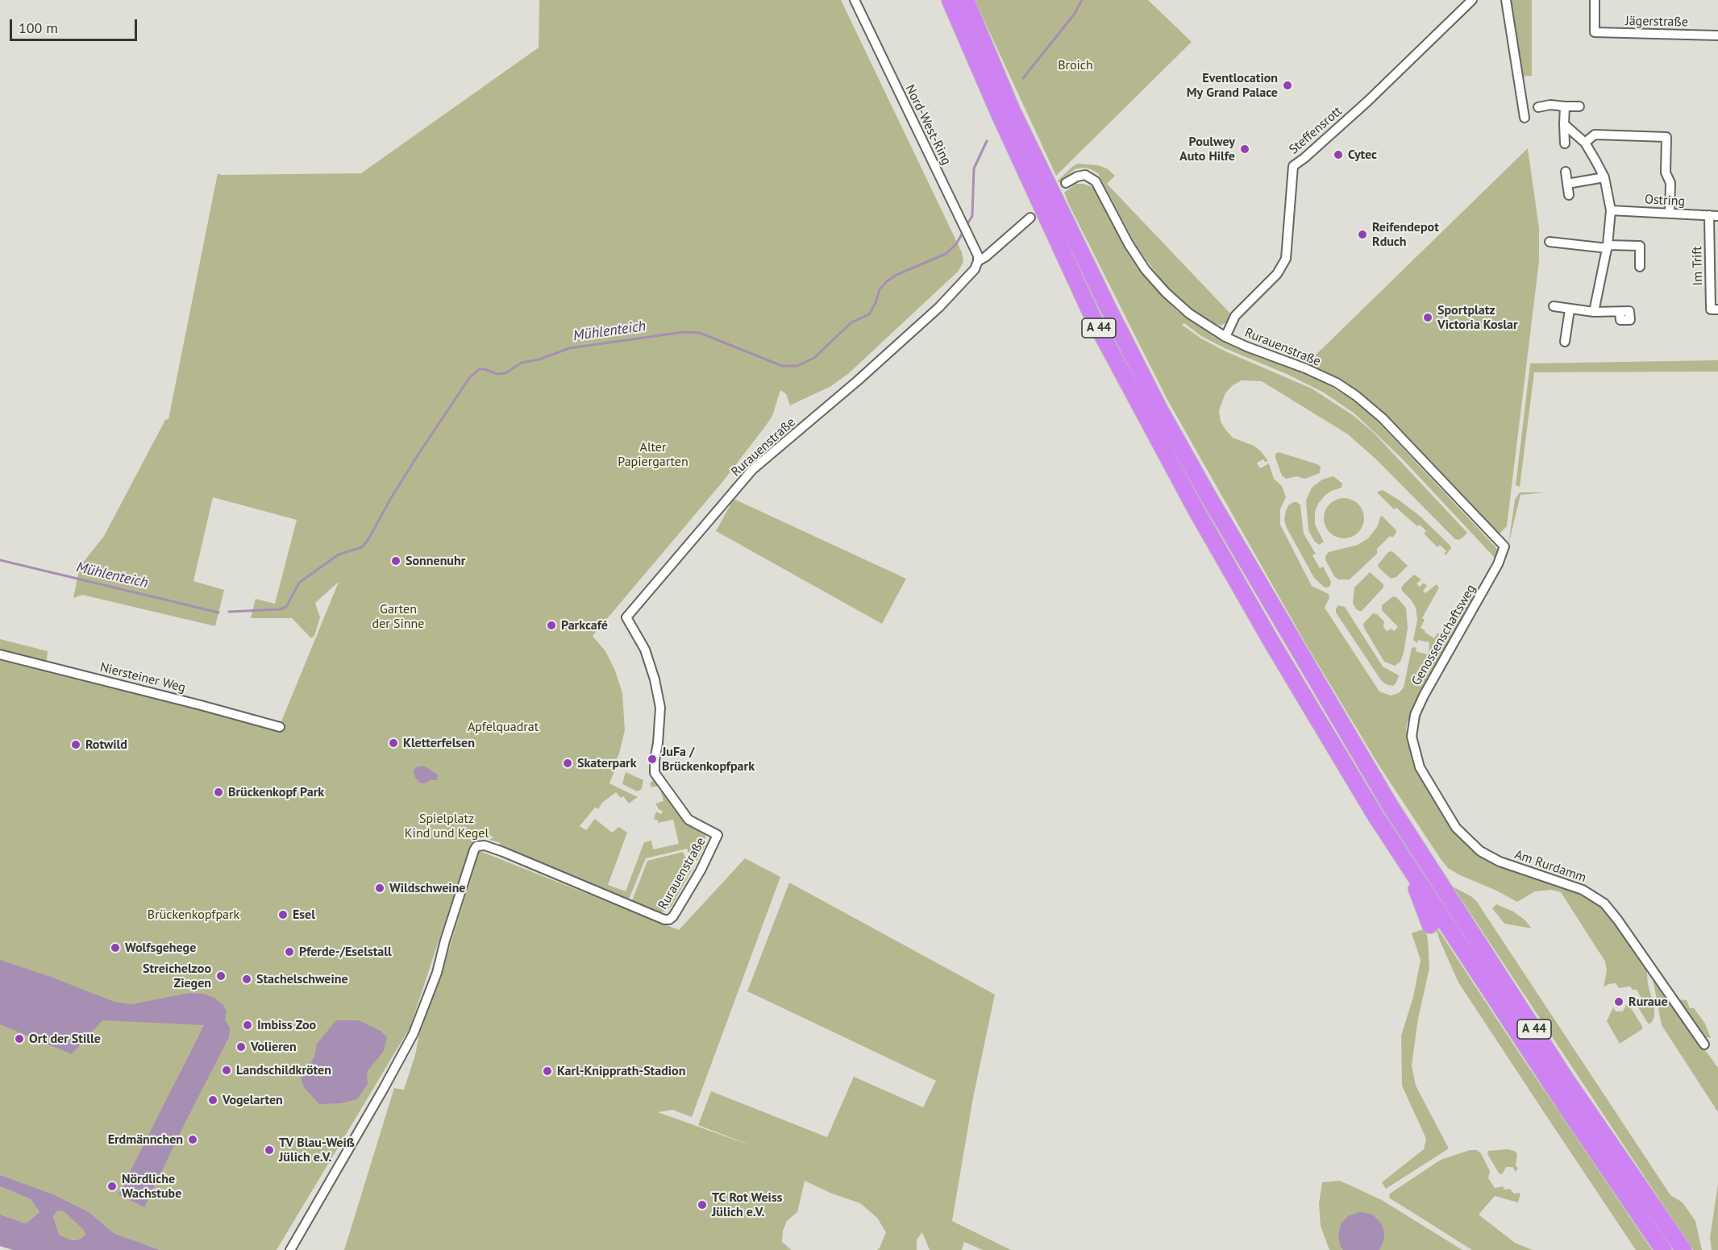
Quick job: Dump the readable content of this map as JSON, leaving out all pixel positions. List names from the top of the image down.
{
  "streets": {
    "highway": ["A 44"],
    "street": [
      "Jägerstraße",
      "Nord-West-Ring",
      "Steffensrott",
      "Ostring",
      "Im Trift",
      "Rurauenstraße",
      "Genossenschaftsweg",
      "Niersteiner Weg",
      "Am Rurdamm"
    ]
  },
  "crossings": [
    ["Nord-West-Ring", "Rurauenstraße"],
    ["Steffensrott", "Rurauenstraße"],
    ["Ostring", "Im Trift"],
    ["Rurauenstraße", "Genossenschaftsweg"],
    ["Genossenschaftsweg", "Am Rurdamm"]
  ],
  "water": ["Mühlenteich"],
  "parks": [
    "Broich",
    "Alter Papiergarten",
    "Garten der Sinne",
    "Apfelquadrat",
    "Spielplatz Kind und Kegel",
    "Brückenkopfpark"
  ],
  "places": [
    "Eventlocation My Grand Palace",
    "Poulwey Auto Hilfe",
    "Cytec",
    "Reifendepot Rduch",
    "Sportplatz Victoria Koslar",
    "Sonnenuhr",
    "Parkcafé",
    "Kletterfelsen",
    "Rotwild",
    "JuFa / Brückenkopfpark",
    "Skaterpark",
    "Brückenkopf Park",
    "Wildschweine",
    "Esel",
    "Wolfsgehege",
    "Pferde-/Eselstall",
    "Streichelzoo Ziegen",
    "Stachelschweine",
    "Ruraue",
    "Imbiss Zoo",
    "Ort der Stille",
    "Volieren",
    "Landschildkröten",
    "Karl-Knipprath-Stadion",
    "Vogelarten",
    "Erdmännchen",
    "TV Blau-Weiß Jülich e.V.",
    "Nördliche Wachstube",
    "TC Rot Weiss Jülich e.V."
  ],
  "scale_bar": "100 m"
}
